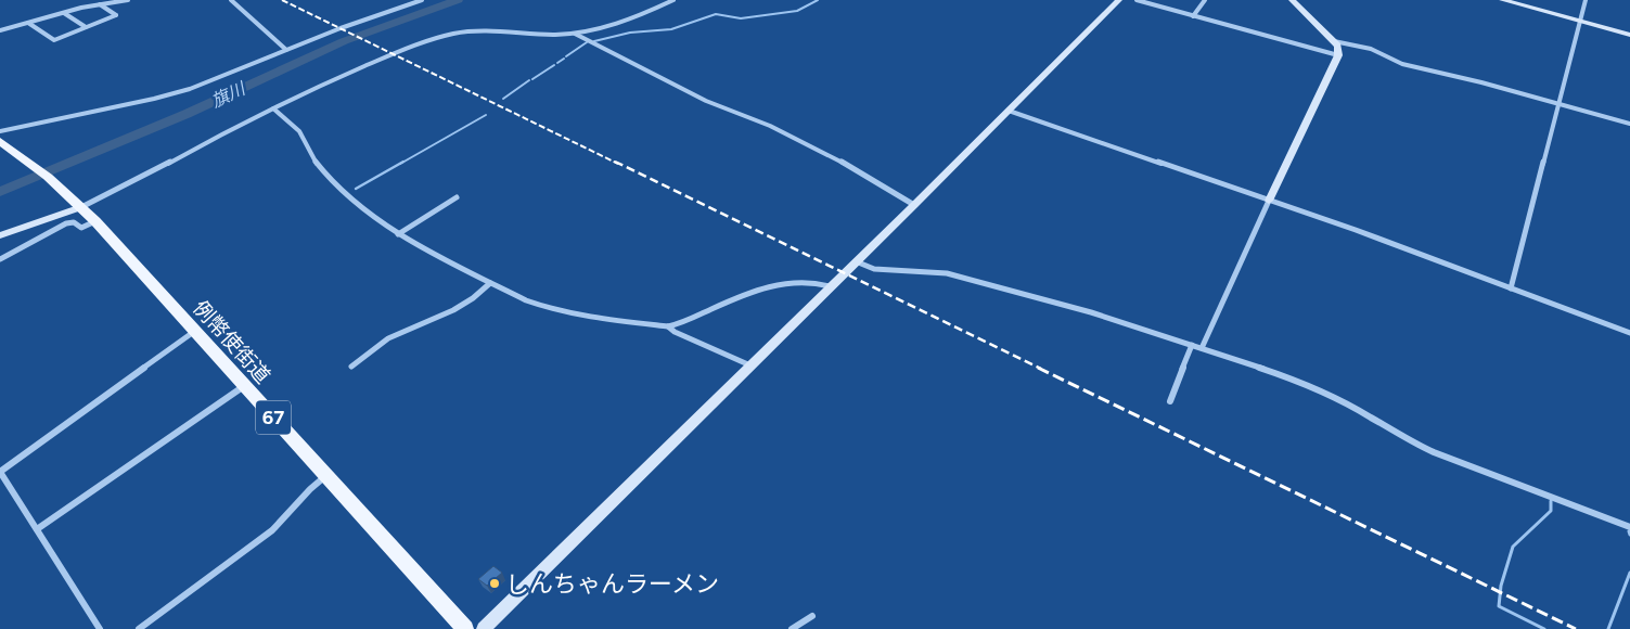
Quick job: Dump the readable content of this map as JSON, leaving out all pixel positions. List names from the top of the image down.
{
  "streets": {
    "main road": ["例幣使街道", "67"]
  },
  "water": ["旗川"],
  "places": ["しんちゃんラーメン"]
}
